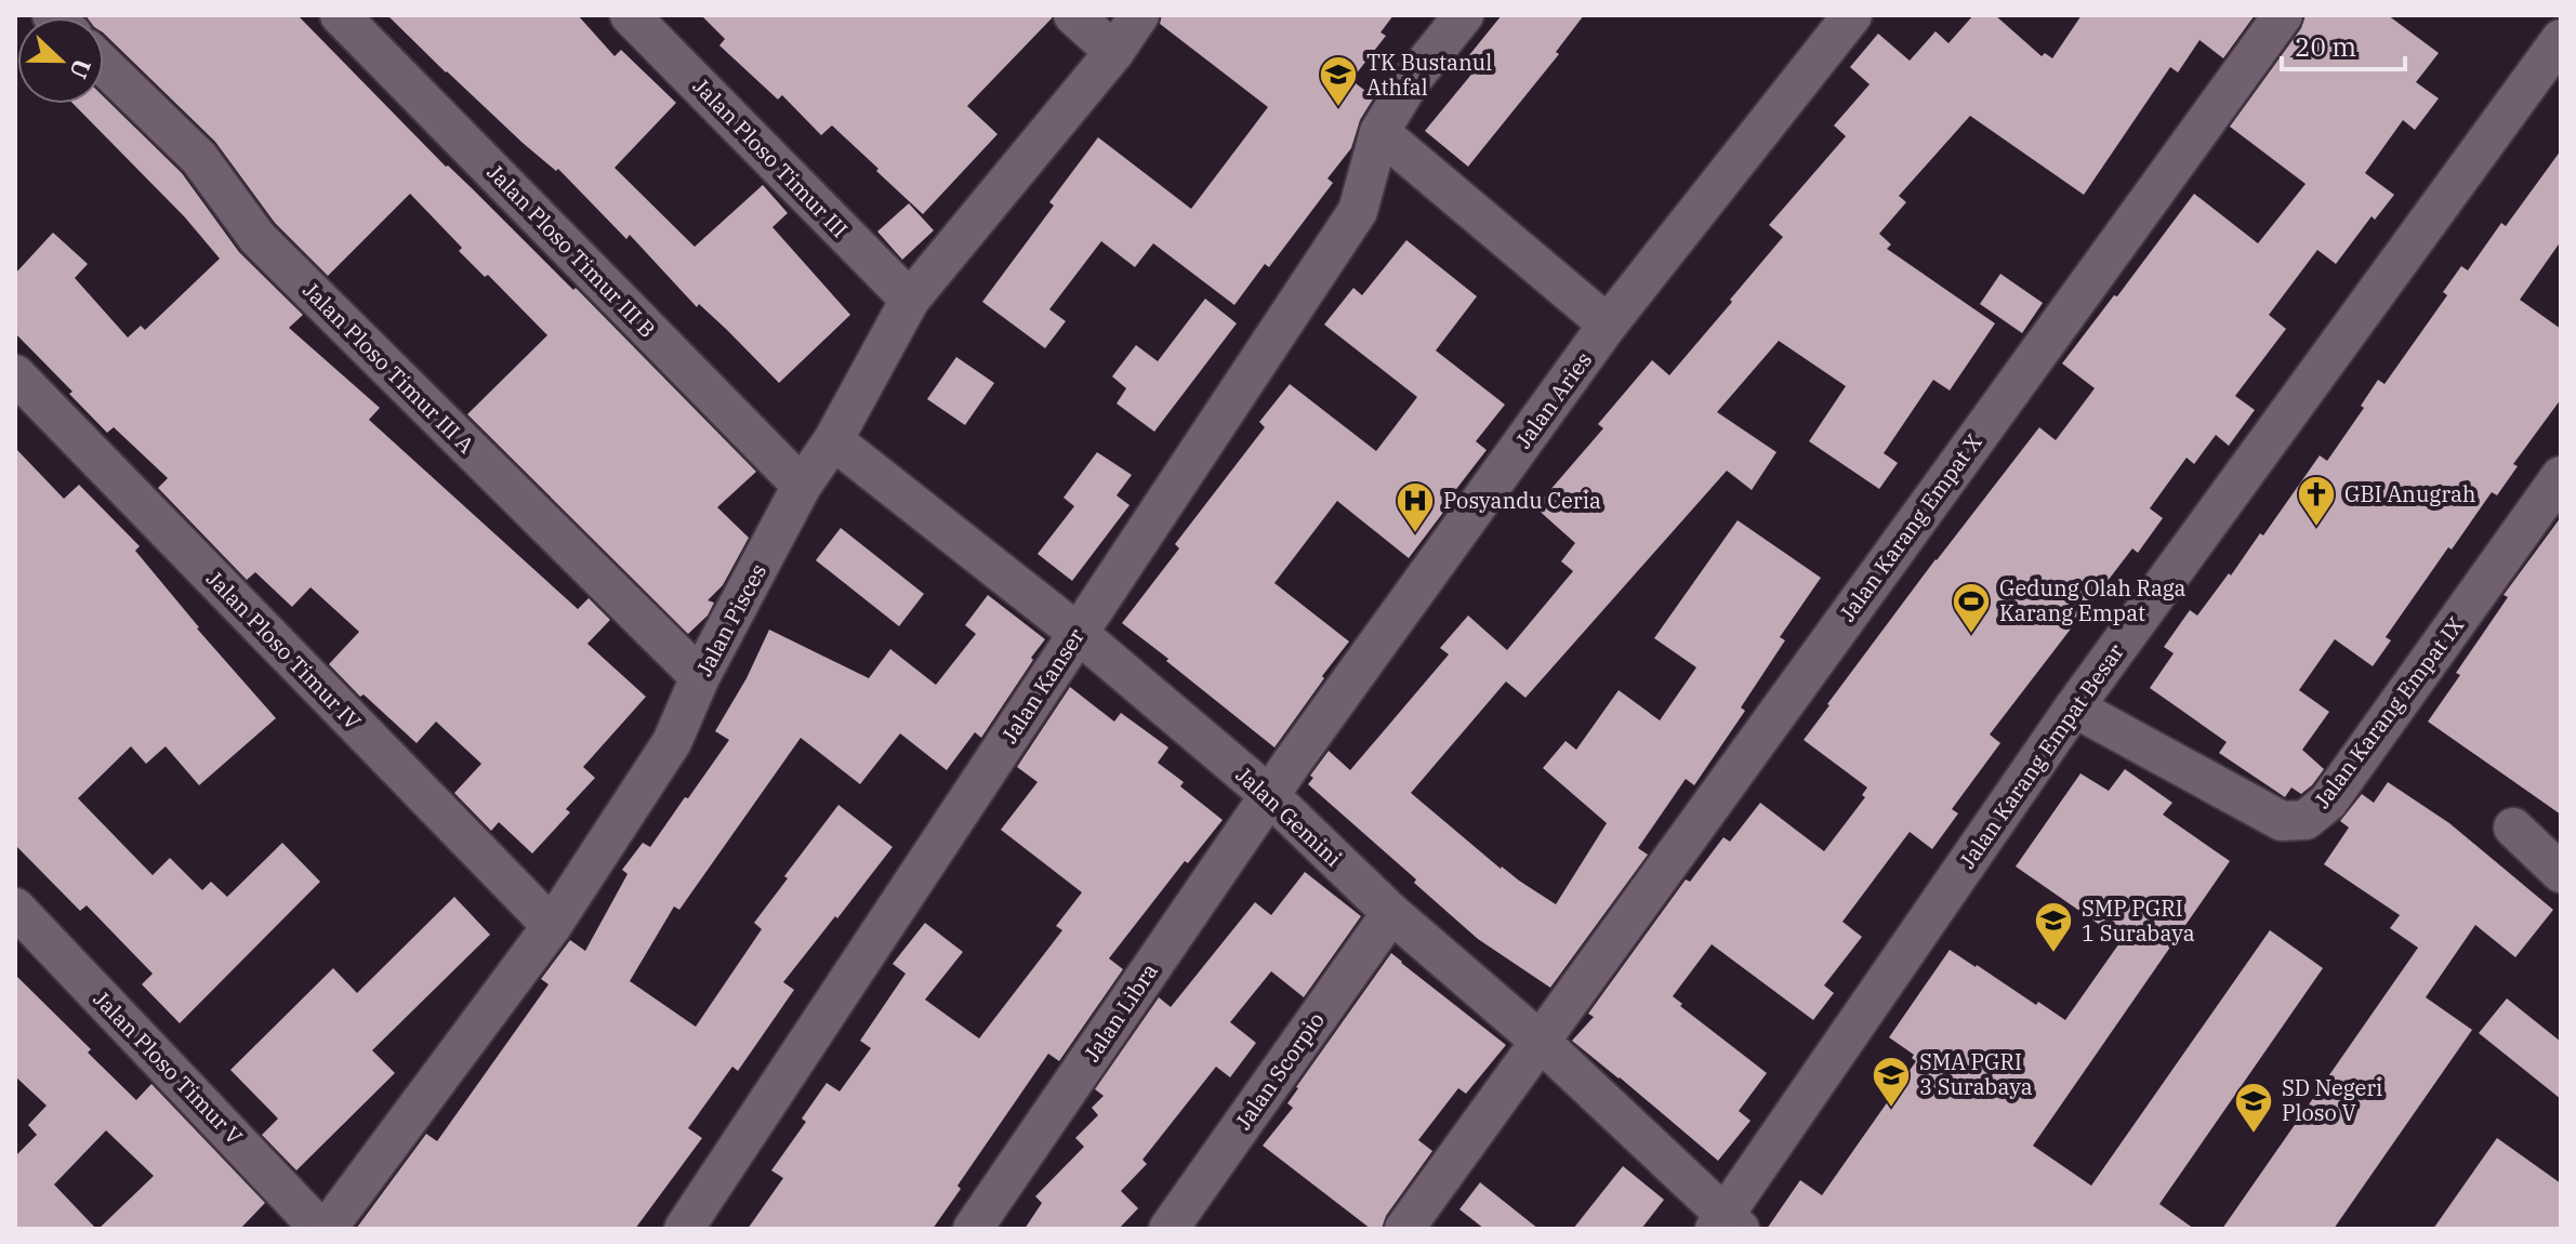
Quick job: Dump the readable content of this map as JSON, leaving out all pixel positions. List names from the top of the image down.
{
  "streets": {
    "street": [
      "Jalan Ploso Timur III",
      "Jalan Ploso Timur III B",
      "Jalan Ploso Timur III A",
      "Jalan Aries",
      "Jalan Karang Empat X",
      "Jalan Pisces",
      "Jalan Ploso Timur IV",
      "Jalan Kanser",
      "Jalan Karang Empat IX",
      "Jalan Karang Empat Besar",
      "Jalan Gemini",
      "Jalan Libra",
      "Jalan Ploso Timur V",
      "Jalan Scorpio"
    ]
  },
  "crossings": [
    ["Jalan Ploso Timur III", "Jalan Pisces"],
    ["Jalan Ploso Timur III B", "Jalan Pisces"],
    ["Jalan Ploso Timur III A", "Jalan Pisces"],
    ["Jalan Aries", "Jalan Gemini"],
    ["Jalan Aries", "Jalan Libra"],
    ["Jalan Karang Empat X", "Jalan Gemini"],
    ["Jalan Pisces", "Jalan Ploso Timur IV"],
    ["Jalan Pisces", "Jalan Gemini"],
    ["Jalan Kanser", "Jalan Gemini"],
    ["Jalan Karang Empat IX", "Jalan Karang Empat Besar"],
    ["Jalan Karang Empat Besar", "Jalan Gemini"],
    ["Jalan Gemini", "Jalan Libra"],
    ["Jalan Gemini", "Jalan Scorpio"]
  ],
  "places": {
    "school or university": [
      "TK Bustanul Athfal",
      "SMP PGRI 1 Surabaya",
      "SMA PGRI 3 Surabaya",
      "SD Negeri Ploso V"
    ],
    "church": ["GBI Anugrah"],
    "hospital": ["Posyandu Ceria"],
    "sports": ["Gedung Olah Raga Karang Empat"]
  },
  "scale_bar": "20 m",
  "north": "right"
}
